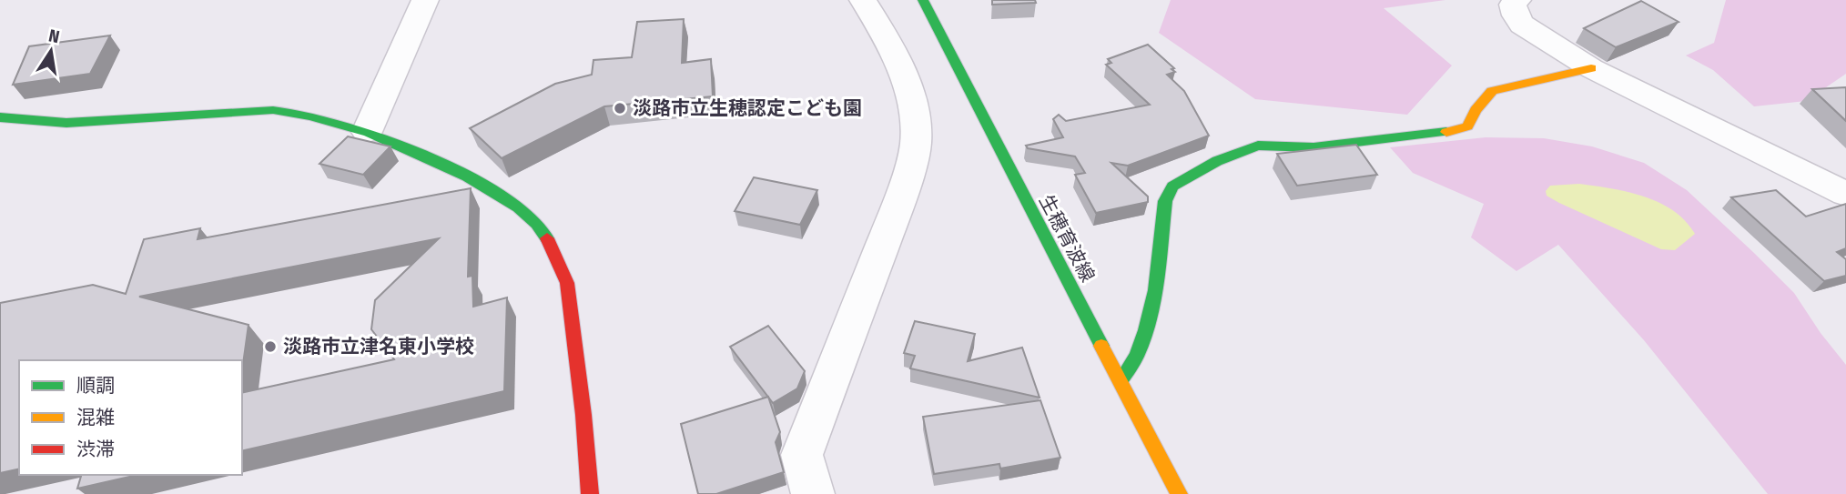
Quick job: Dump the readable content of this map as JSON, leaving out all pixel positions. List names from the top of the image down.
{
  "streets": {
    "street": ["生穂育波線"]
  },
  "places": ["淡路市立生穂認定こども園", "淡路市立津名東小学校"],
  "legend": ["順調", "混雑", "渋滞"],
  "north": "top"
}
